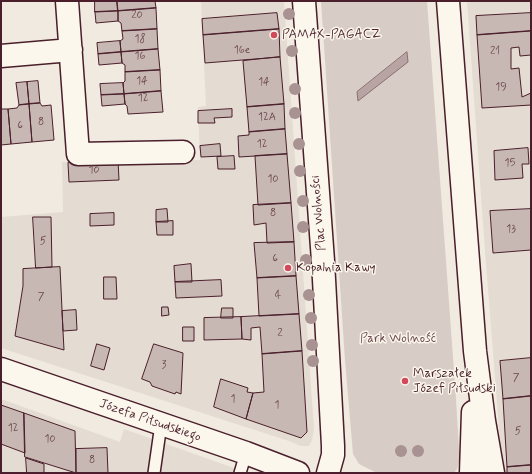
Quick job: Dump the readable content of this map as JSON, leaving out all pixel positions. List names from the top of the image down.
{
  "streets": {
    "street": ["Plac Wolności", "Józefa Piłsudskiego"]
  },
  "parks": ["Park Wolność"],
  "places": ["PAMAX-PAGACZ", "Kopalnia Kawy", "Marszałek Józef Piłsudski"],
  "house_numbers": [
    "20",
    "18",
    "16e",
    "21",
    "16",
    "14",
    "14",
    "19",
    "12",
    "12A",
    "8",
    "6",
    "12",
    "15",
    "10",
    "10",
    "8",
    "13",
    "5",
    "6",
    "4",
    "7",
    "2",
    "3",
    "7",
    "1",
    "1",
    "12",
    "5",
    "10",
    "8"
  ]
}
